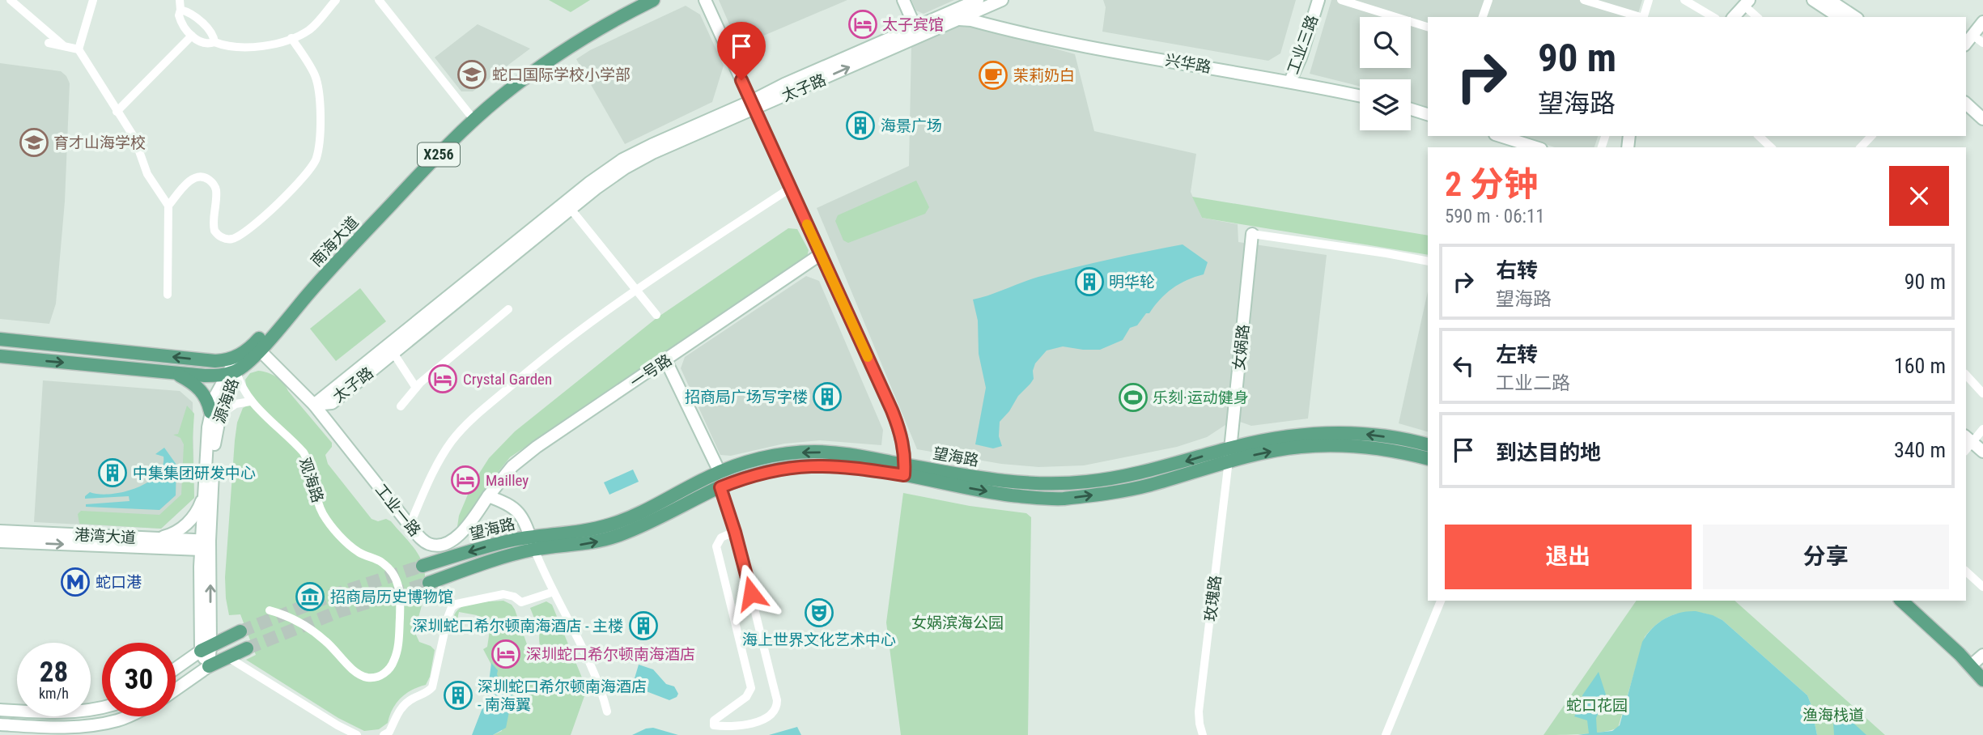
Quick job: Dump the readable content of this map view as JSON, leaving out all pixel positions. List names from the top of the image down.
{
  "streets": {
    "main road": [
      "工业三路",
      "兴华路",
      "太子路",
      "X256",
      "南海大道",
      "女娲路",
      "一号路",
      "源海路",
      "望海路",
      "工业一路",
      "港湾大道"
    ],
    "street": ["观海路", "玫瑰路"]
  },
  "crossings": [
    ["工业三路", "兴华路"],
    ["兴华路", "太子路"],
    ["南海大道", "源海路"],
    ["南海大道", "观海路"],
    ["南海大道", "工业一路"],
    ["女娲路", "望海路"],
    ["女娲路", "玫瑰路"],
    ["一号路", "工业一路"],
    ["源海路", "观海路"],
    ["源海路", "港湾大道"],
    ["望海路", "玫瑰路"]
  ],
  "parks": ["女娲滨海公园", "蛇口花园", "渔海栈道"],
  "places": {
    "hotel": [
      "太子宾馆",
      "Crystal Garden",
      "Mailley",
      "深圳蛇口希尔顿南海酒店"
    ],
    "school or university": ["蛇口国际学校小学部", "育才山海学校"],
    "cafe": ["茉莉奶白"],
    "building": [
      "海景广场",
      "明华轮",
      "招商局广场写字楼",
      "中集集团研发中心",
      "深圳蛇口希尔顿南海酒店 - 主楼",
      "深圳蛇口希尔顿南海酒店 - 南海翼"
    ],
    "sports": ["乐刻·运动健身"],
    "metro station": ["蛇口港"],
    "museum": ["招商局历史博物馆"],
    "theatre": ["海上世界文化艺术中心"]
  },
  "page": {
    "turn": ["90 m", "望海路"],
    "heading": ["2 分钟", "590 m · 06:11"],
    "list": [
      {
        "name": "右转",
        "note": "望海路",
        "value": "90 m"
      },
      {
        "name": "左转",
        "note": "工业二路",
        "value": "160 m"
      },
      {
        "name": "到达目的地",
        "value": "340 m"
      }
    ],
    "buttons": ["退出", "分享"],
    "speed": "28 km/h",
    "limit": "30"
  }
}
